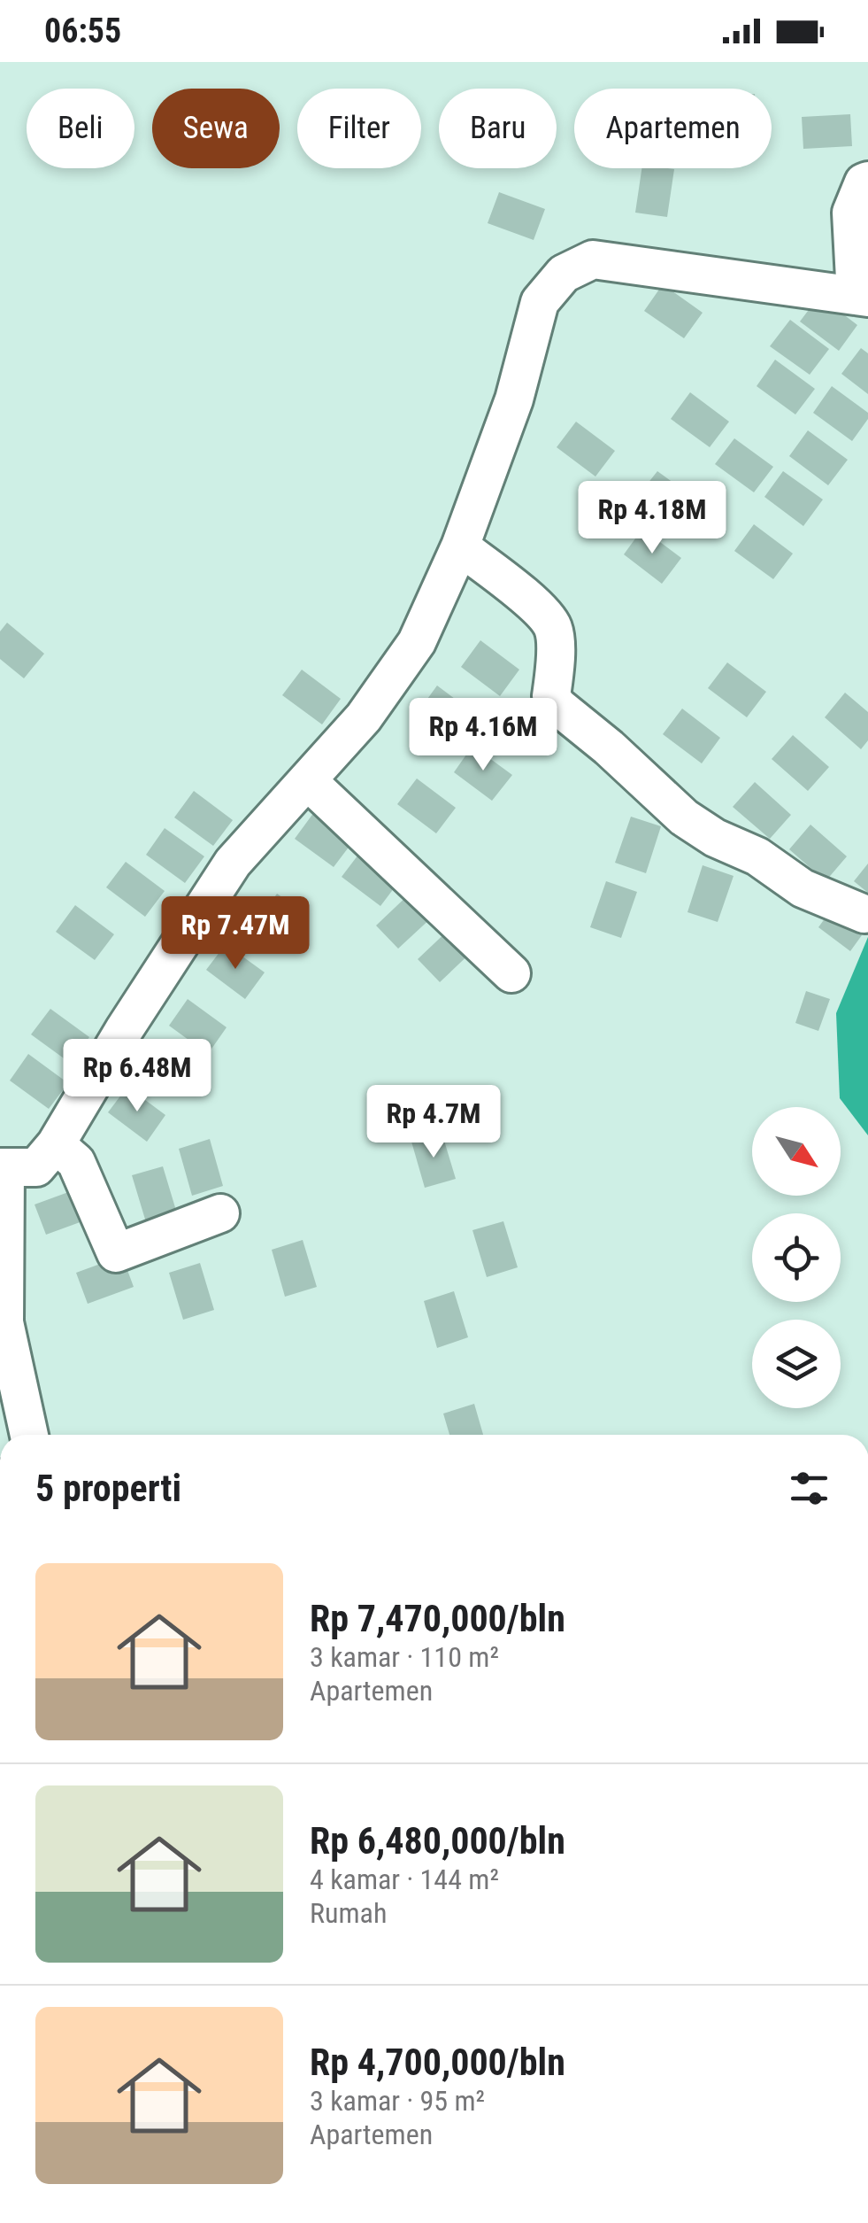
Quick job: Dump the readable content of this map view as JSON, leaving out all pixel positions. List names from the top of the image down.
{
  "north": "bottom right",
  "page": {
    "status": "06:55",
    "chip": [
      "Beli",
      "Sewa",
      "Filter",
      "Baru",
      "Apartemen"
    ],
    "price": [
      "Rp 4.18M",
      "Rp 4.16M",
      "Rp 7.47M",
      "Rp 6.48M",
      "Rp 4.7M"
    ],
    "heading": "5 properti",
    "list": [
      {
        "name": "Rp 7,470,000/bln",
        "note": "3 kamar · 110 m² · Apartemen"
      },
      {
        "name": "Rp 6,480,000/bln",
        "note": "4 kamar · 144 m² · Rumah"
      },
      {
        "name": "Rp 4,700,000/bln",
        "note": "3 kamar · 95 m² · Apartemen"
      }
    ]
  }
}
